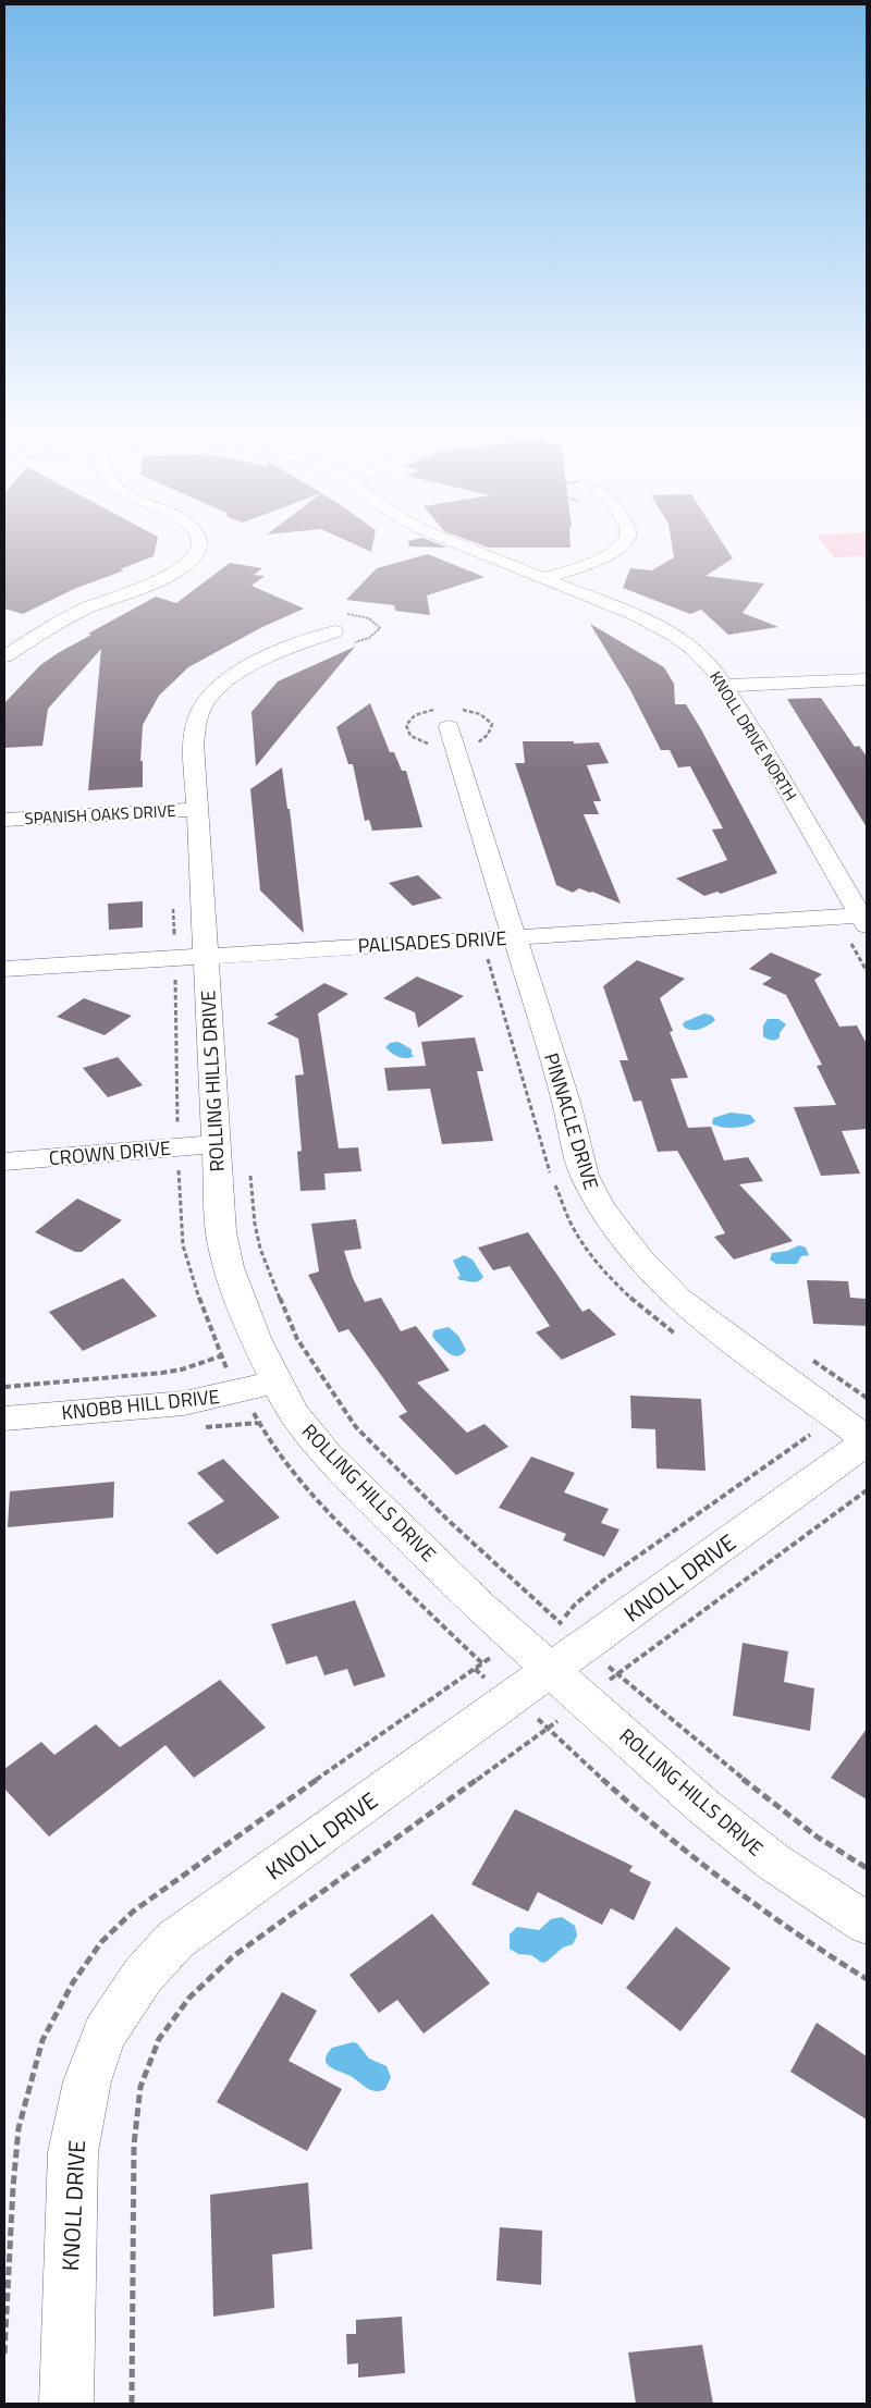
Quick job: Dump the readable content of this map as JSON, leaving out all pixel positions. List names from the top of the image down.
{
  "streets": {
    "street": [
      "KNOLL DRIVE NORTH",
      "SPANISH OAKS DRIVE",
      "PALISADES DRIVE",
      "ROLLING HILLS DRIVE",
      "PINNACLE DRIVE",
      "CROWN DRIVE",
      "KNOBB HILL DRIVE",
      "KNOLL DRIVE"
    ]
  },
  "crossings": [
    ["KNOLL DRIVE NORTH", "PALISADES DRIVE"],
    ["SPANISH OAKS DRIVE", "ROLLING HILLS DRIVE"],
    ["PALISADES DRIVE", "ROLLING HILLS DRIVE"],
    ["PALISADES DRIVE", "PINNACLE DRIVE"],
    ["ROLLING HILLS DRIVE", "CROWN DRIVE"],
    ["ROLLING HILLS DRIVE", "KNOBB HILL DRIVE"],
    ["ROLLING HILLS DRIVE", "KNOLL DRIVE"],
    ["PINNACLE DRIVE", "KNOLL DRIVE"]
  ]
}
